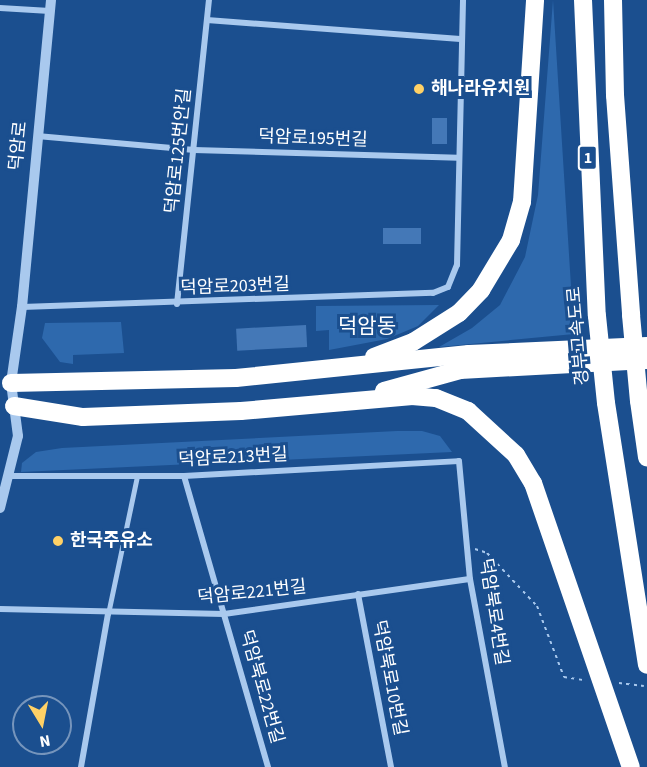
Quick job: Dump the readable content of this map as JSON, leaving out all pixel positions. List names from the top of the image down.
{
  "streets": {
    "highway": ["1", "경부고속도로"],
    "street": [
      "덕암로195번길",
      "덕암로",
      "덕암로125번안길",
      "덕암로203번길",
      "덕암로213번길",
      "덕암로221번길",
      "덕암북로4번길",
      "덕암북로10번길",
      "덕암북로22번길"
    ]
  },
  "crossings": [
    ["덕암로195번길", "덕암로"],
    ["덕암로195번길", "덕암로125번안길"],
    ["덕암로195번길", "덕암로203번길"],
    ["덕암로", "덕암로203번길"],
    ["덕암로", "덕암로213번길"],
    ["덕암로125번안길", "덕암로203번길"],
    ["덕암로213번길", "덕암북로4번길"],
    ["덕암로213번길", "덕암북로22번길"],
    ["덕암로221번길", "덕암북로4번길"],
    ["덕암로221번길", "덕암북로10번길"],
    ["덕암로221번길", "덕암북로22번길"]
  ],
  "districts": ["덕암동"],
  "places": ["해나라유치원", "한국주유소"],
  "north": "bottom"
}
